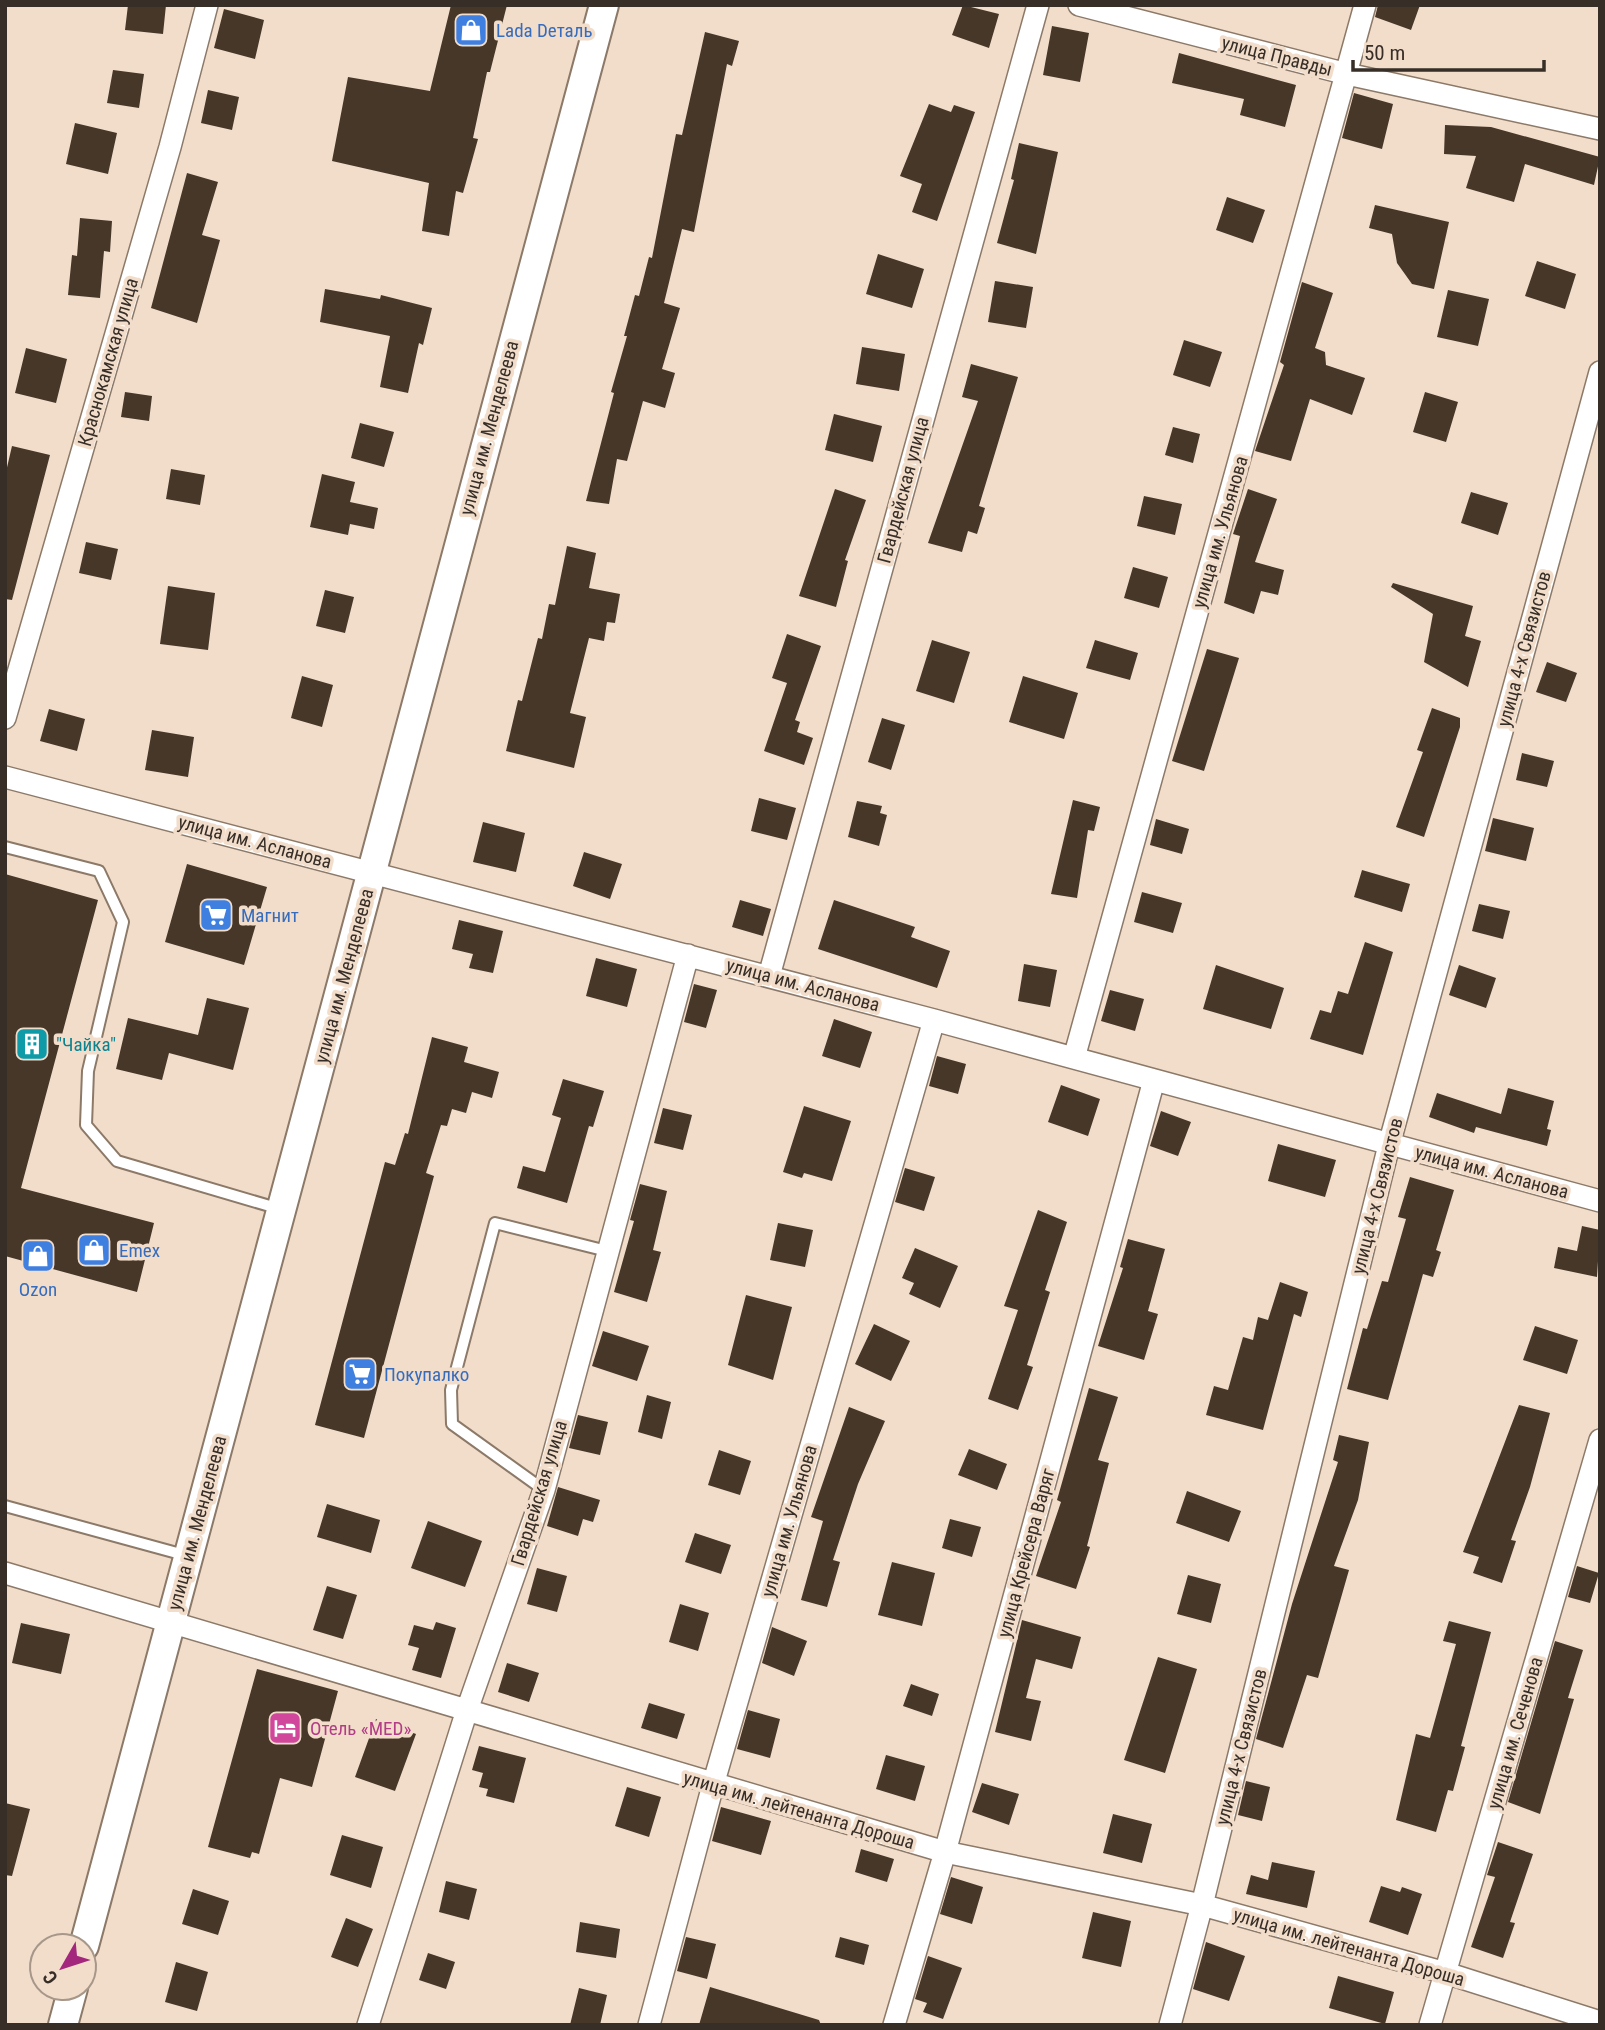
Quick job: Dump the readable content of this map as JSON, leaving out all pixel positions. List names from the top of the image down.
{
  "streets": {
    "main road": ["улица им. Менделеева"],
    "street": [
      "улица Правды",
      "Краснокамская улица",
      "Гвардейская улица",
      "улица им. Ульянова",
      "улица 4-х Связистов",
      "улица им. Асланова",
      "улица Крейсера Варяг",
      "улица им. Сеченова",
      "улица им. лейтенанта Дороша"
    ]
  },
  "crossings": [
    ["улица Правды", "улица им. Ульянова"],
    ["улица им. Менделеева", "улица им. Асланова"],
    ["улица им. Менделеева", "улица им. лейтенанта Дороша"],
    ["Гвардейская улица", "улица им. Асланова"],
    ["Гвардейская улица", "улица им. лейтенанта Дороша"],
    ["улица им. Ульянова", "улица им. Асланова"],
    ["улица им. Ульянова", "улица им. лейтенанта Дороша"],
    ["улица 4-х Связистов", "улица им. Асланова"],
    ["улица 4-х Связистов", "улица им. лейтенанта Дороша"],
    ["улица им. Асланова", "улица Крейсера Варяг"],
    ["улица Крейсера Варяг", "улица им. лейтенанта Дороша"],
    ["улица им. Сеченова", "улица им. лейтенанта Дороша"]
  ],
  "places": {
    "shop": ["Lada Dеталь", "Emex", "Ozon"],
    "supermarket": ["Магнит", "Покупалко"],
    "building": ["\"Чайка\""],
    "hotel": ["Отель «MED»"]
  },
  "scale_bar": "50 m",
  "north": "bottom left"
}
